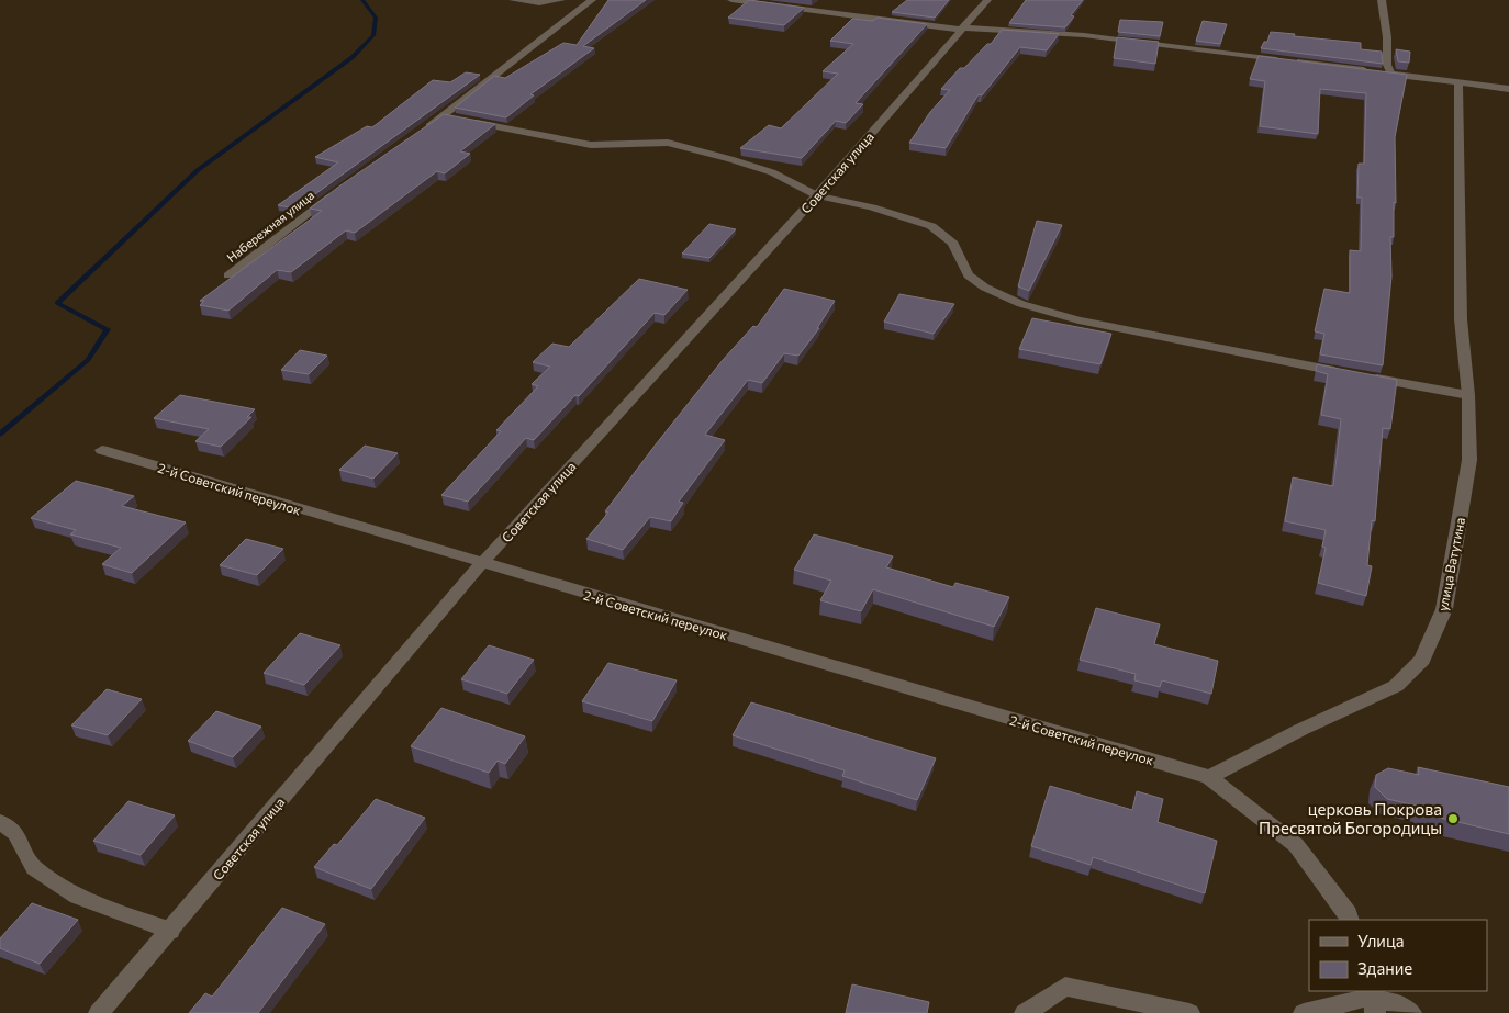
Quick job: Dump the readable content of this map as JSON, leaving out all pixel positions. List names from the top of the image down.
{
  "streets": {
    "street": [
      "Советская улица",
      "Набережная улица",
      "2-й Советский переулок",
      "улица Ватутина"
    ]
  },
  "crossings": [
    ["Советская улица", "2-й Советский переулок"],
    ["2-й Советский переулок", "улица Ватутина"]
  ],
  "places": ["церковь Покрова Пресвятой Богородицы"],
  "legend": ["Улица", "Здание"]
}
